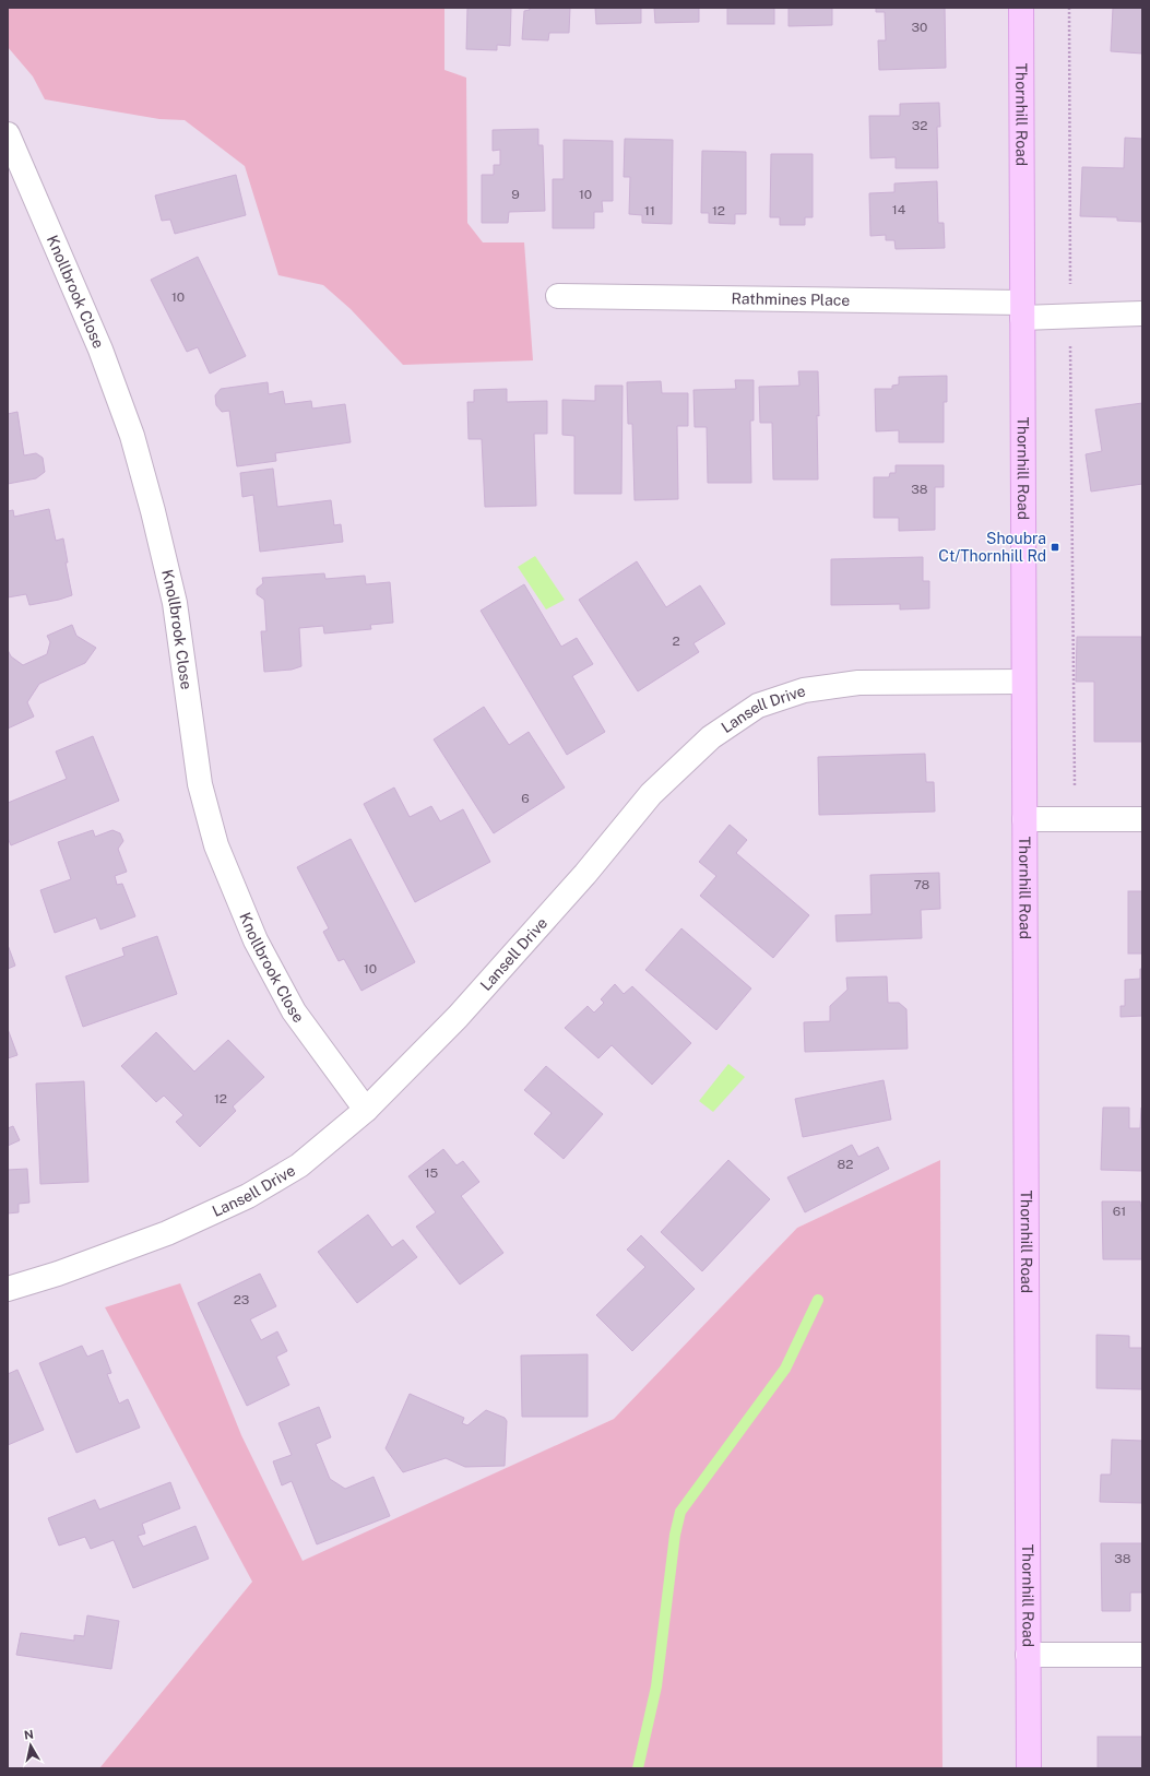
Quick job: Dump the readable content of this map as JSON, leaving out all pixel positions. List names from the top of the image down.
{
  "streets": {
    "street": [
      "Thornhill Road",
      "Knollbrook Close",
      "Rathmines Place",
      "Lansell Drive"
    ]
  },
  "crossings": [
    ["Thornhill Road", "Rathmines Place"],
    ["Thornhill Road", "Lansell Drive"],
    ["Knollbrook Close", "Lansell Drive"]
  ],
  "places": {
    "transit": ["Shoubra Ct/Thornhill Rd"]
  },
  "house_numbers": [
    "30",
    "32",
    "9",
    "10",
    "14",
    "11",
    "12",
    "10",
    "38",
    "2",
    "6",
    "78",
    "10",
    "12",
    "82",
    "15",
    "61",
    "23",
    "38"
  ],
  "north": "top"
}
